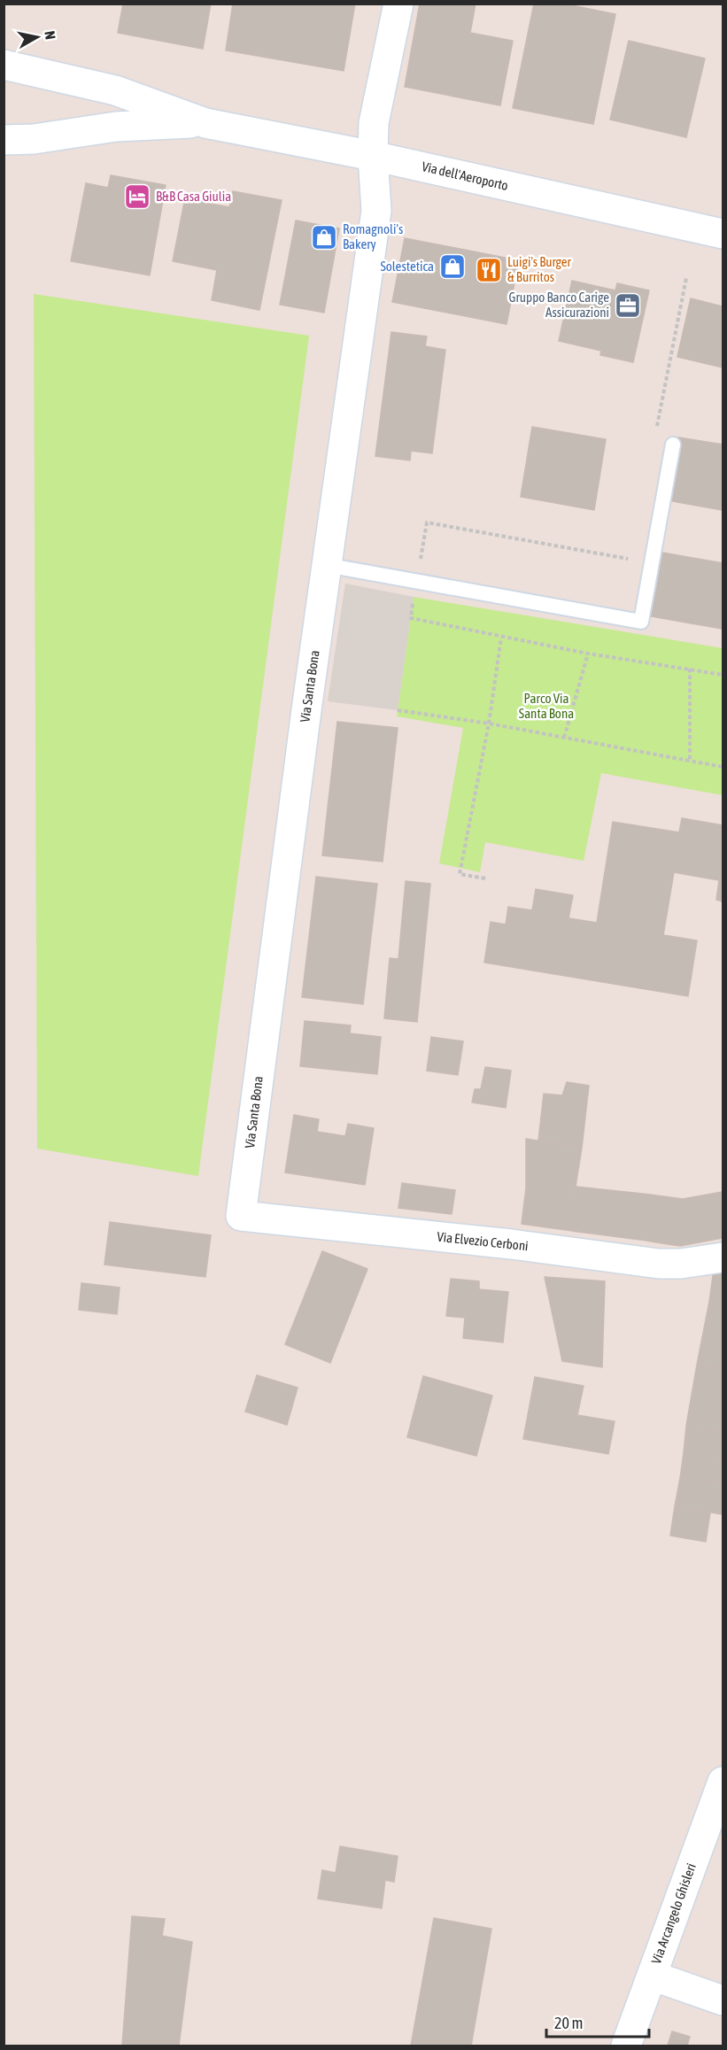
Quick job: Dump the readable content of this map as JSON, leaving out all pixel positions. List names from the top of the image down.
{
  "streets": {
    "street": [
      "Via dell'Aeroporto",
      "Via Santa Bona",
      "Via Elvezio Cerboni",
      "Via Arcangelo Ghisleri"
    ]
  },
  "crossings": [
    ["Via dell'Aeroporto", "Via Santa Bona"],
    ["Via Santa Bona", "Via Elvezio Cerboni"]
  ],
  "parks": ["Parco Via Santa Bona"],
  "places": {
    "hotel": ["B&B Casa Giulia"],
    "shop": ["Romagnoli's Bakery", "Solestetica"],
    "restaurant": ["Luigi's Burger & Burritos"],
    "office": ["Gruppo Banco Carige Assicurazioni"]
  },
  "scale_bar": "20 m",
  "north": "right"
}
